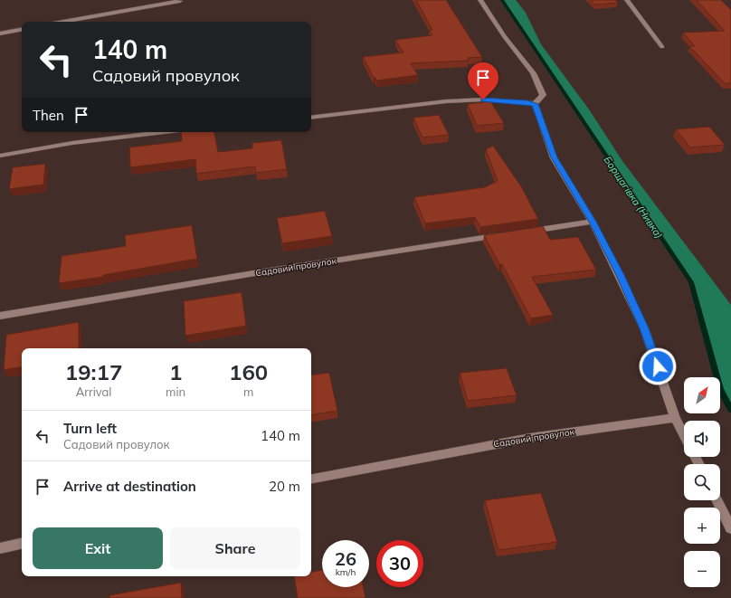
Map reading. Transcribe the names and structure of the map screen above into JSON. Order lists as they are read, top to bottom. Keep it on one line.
{"streets":{"street":["Садовий провулок"]},"water":["Борщагівка (Нивка)"],"north":"top right","page":{"turn":["140 m","Садовий провулок"],"then":"Then","eta":["19:17","Arrival","1","min","160","m"],"map_buttons":["+","−"],"list":[{"name":"Turn left","note":"Садовий провулок","value":"140 m"},{"name":"Arrive at destination","value":"20 m"}],"buttons":["Exit","Share"],"speed":"26 km/h","limit":"30"}}
